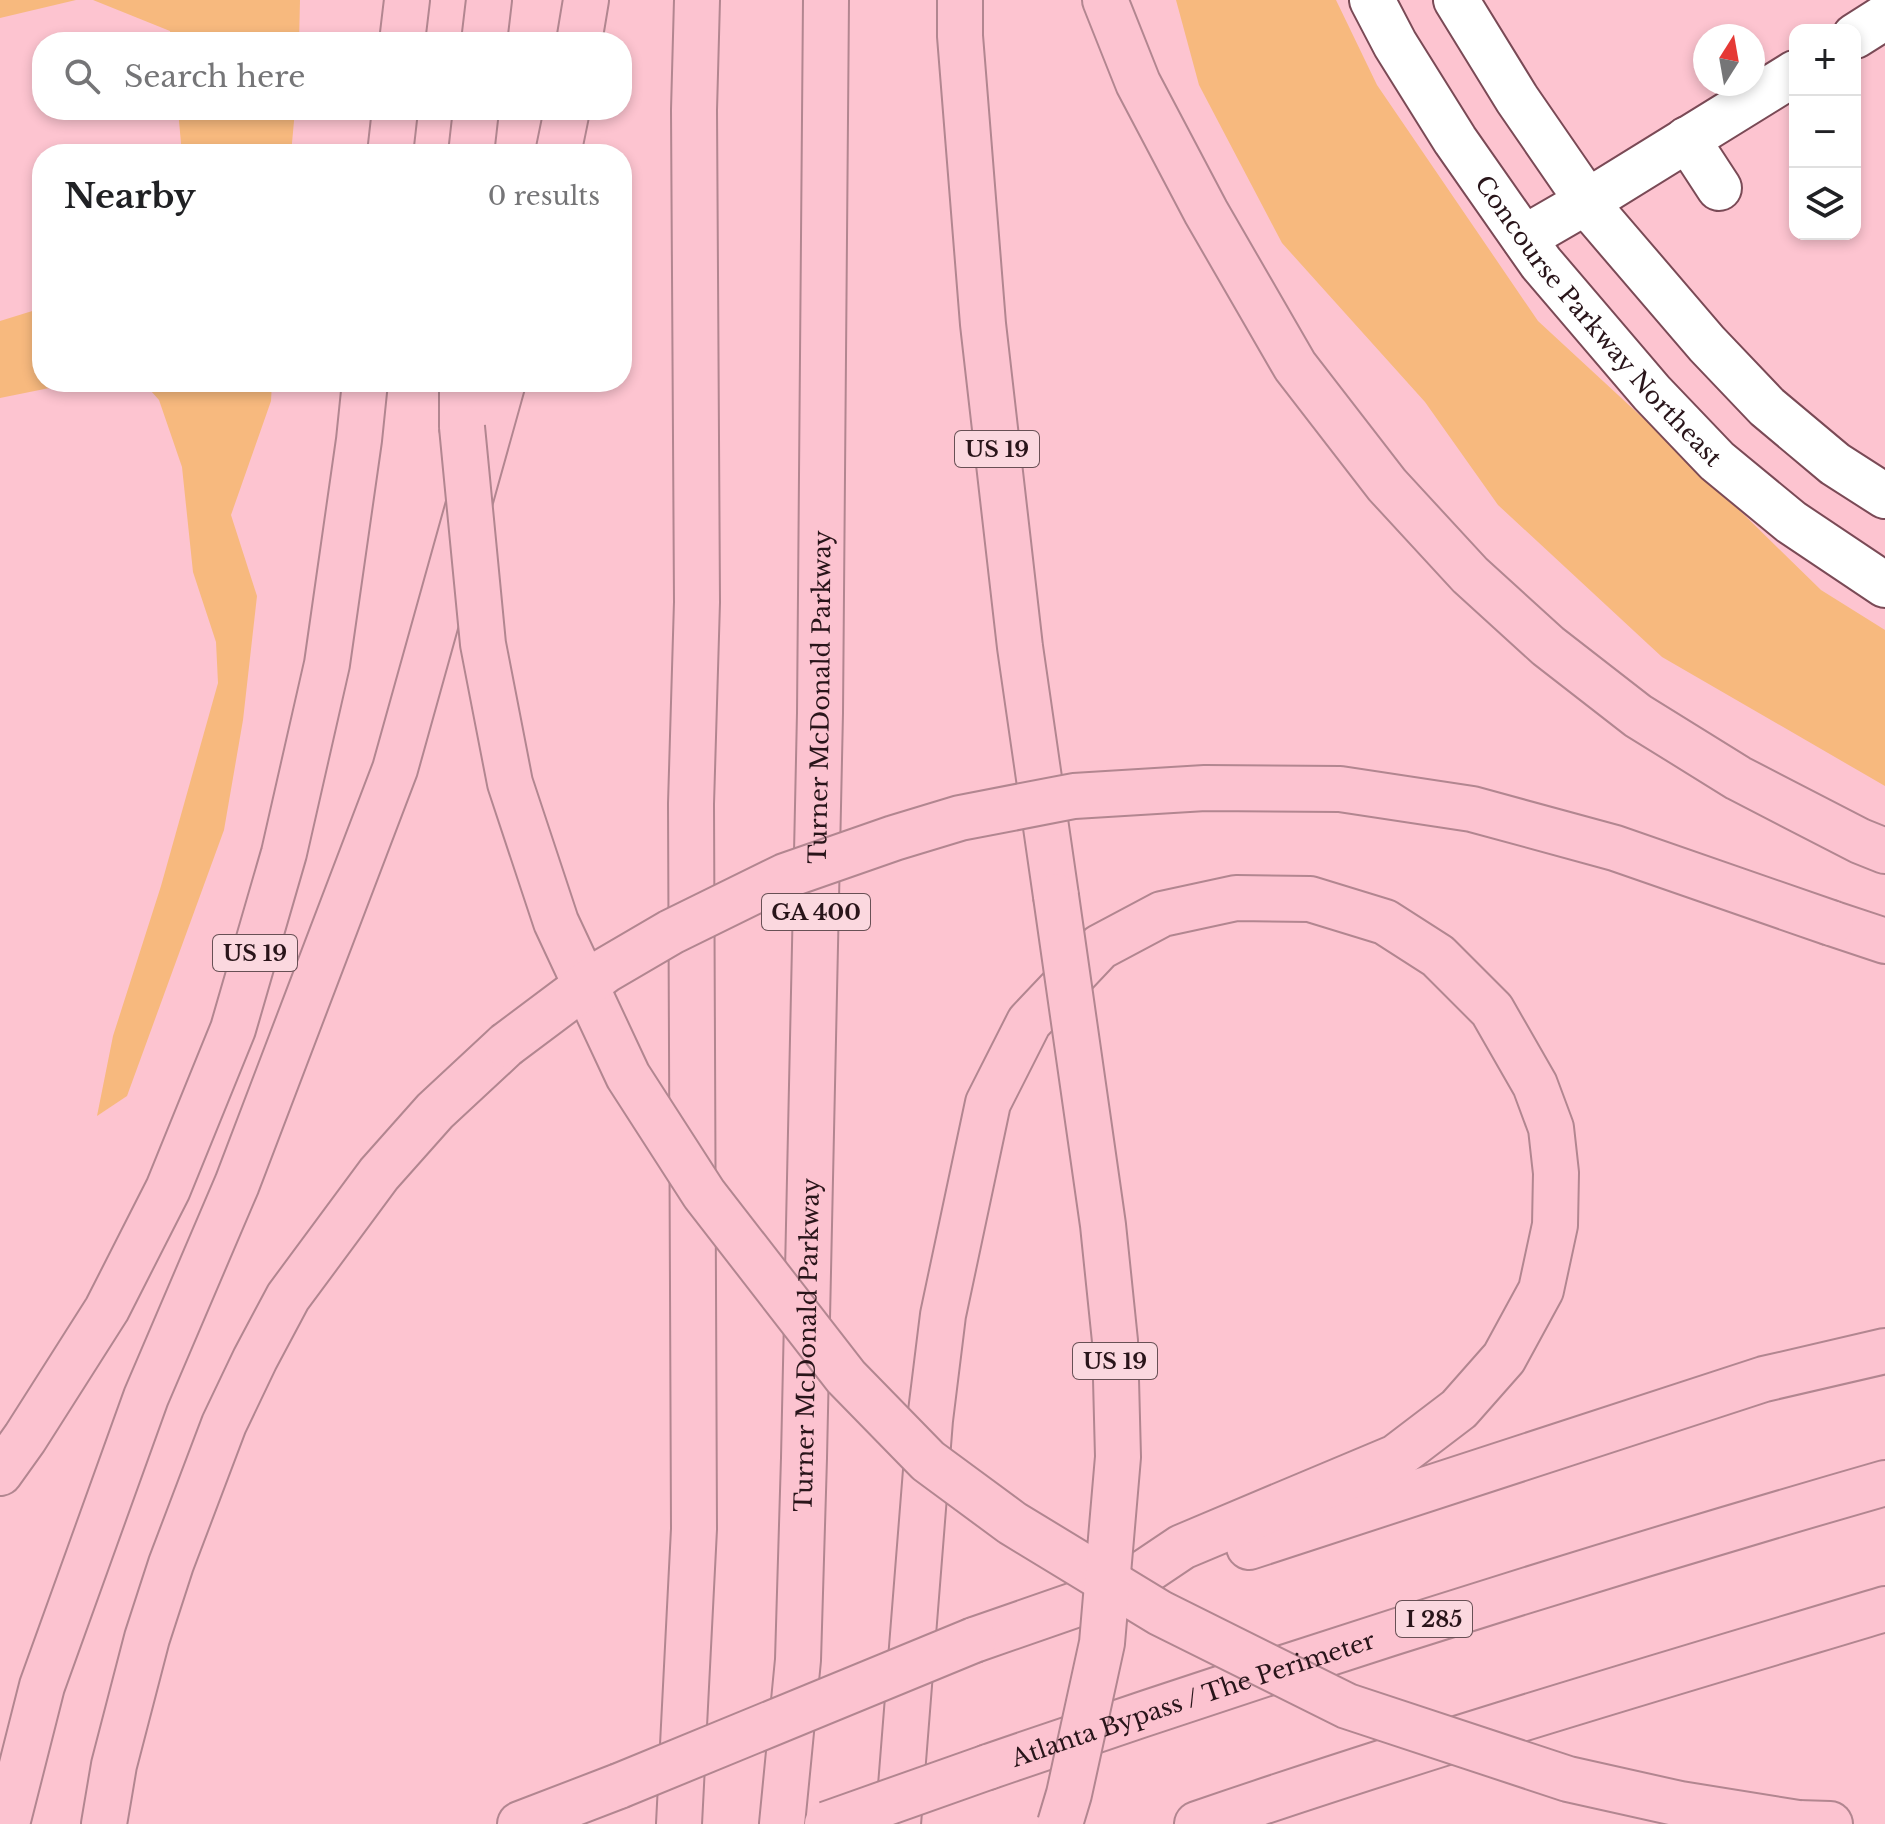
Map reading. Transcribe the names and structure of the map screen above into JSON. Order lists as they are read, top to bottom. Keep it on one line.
{"streets":{"highway":["US 19","Turner McDonald Parkway","GA 400","I 285","Atlanta Bypass / The Perimeter"],"street":["Concourse Parkway Northeast"]},"north":"top","page":{"map_buttons":["+","−"],"search":"Search here","heading":["Nearby","0 results"]}}
